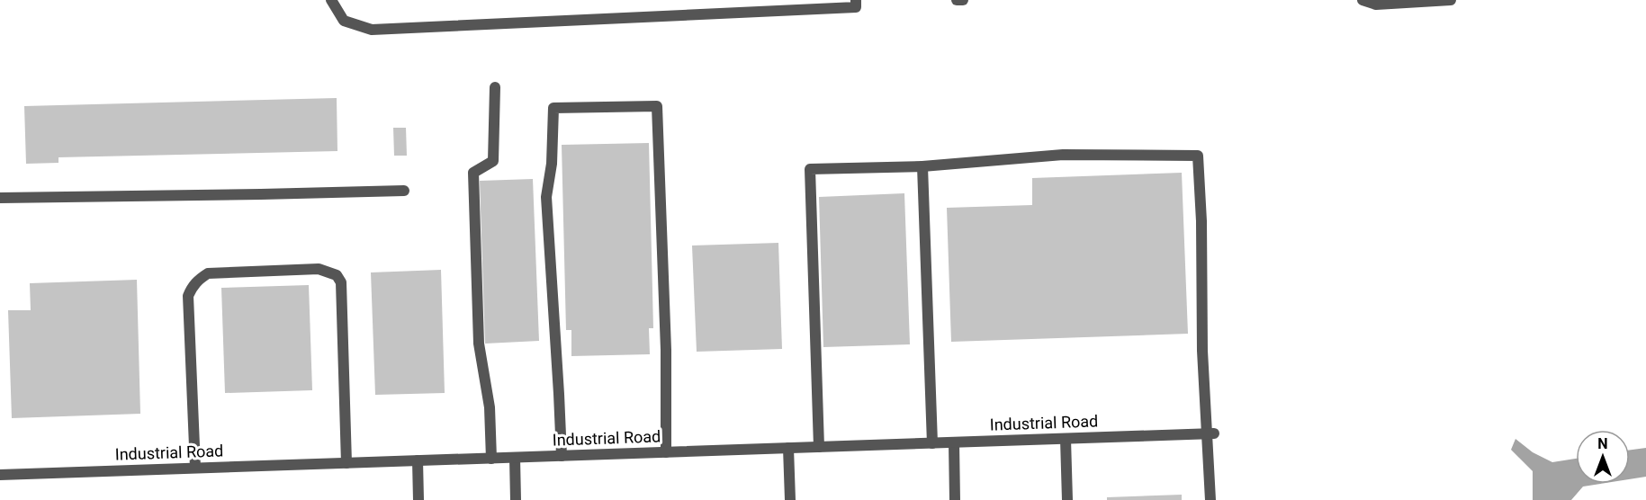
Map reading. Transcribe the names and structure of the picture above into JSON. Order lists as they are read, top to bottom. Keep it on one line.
{"streets":{"street":["Industrial Road"]},"north":"top"}
